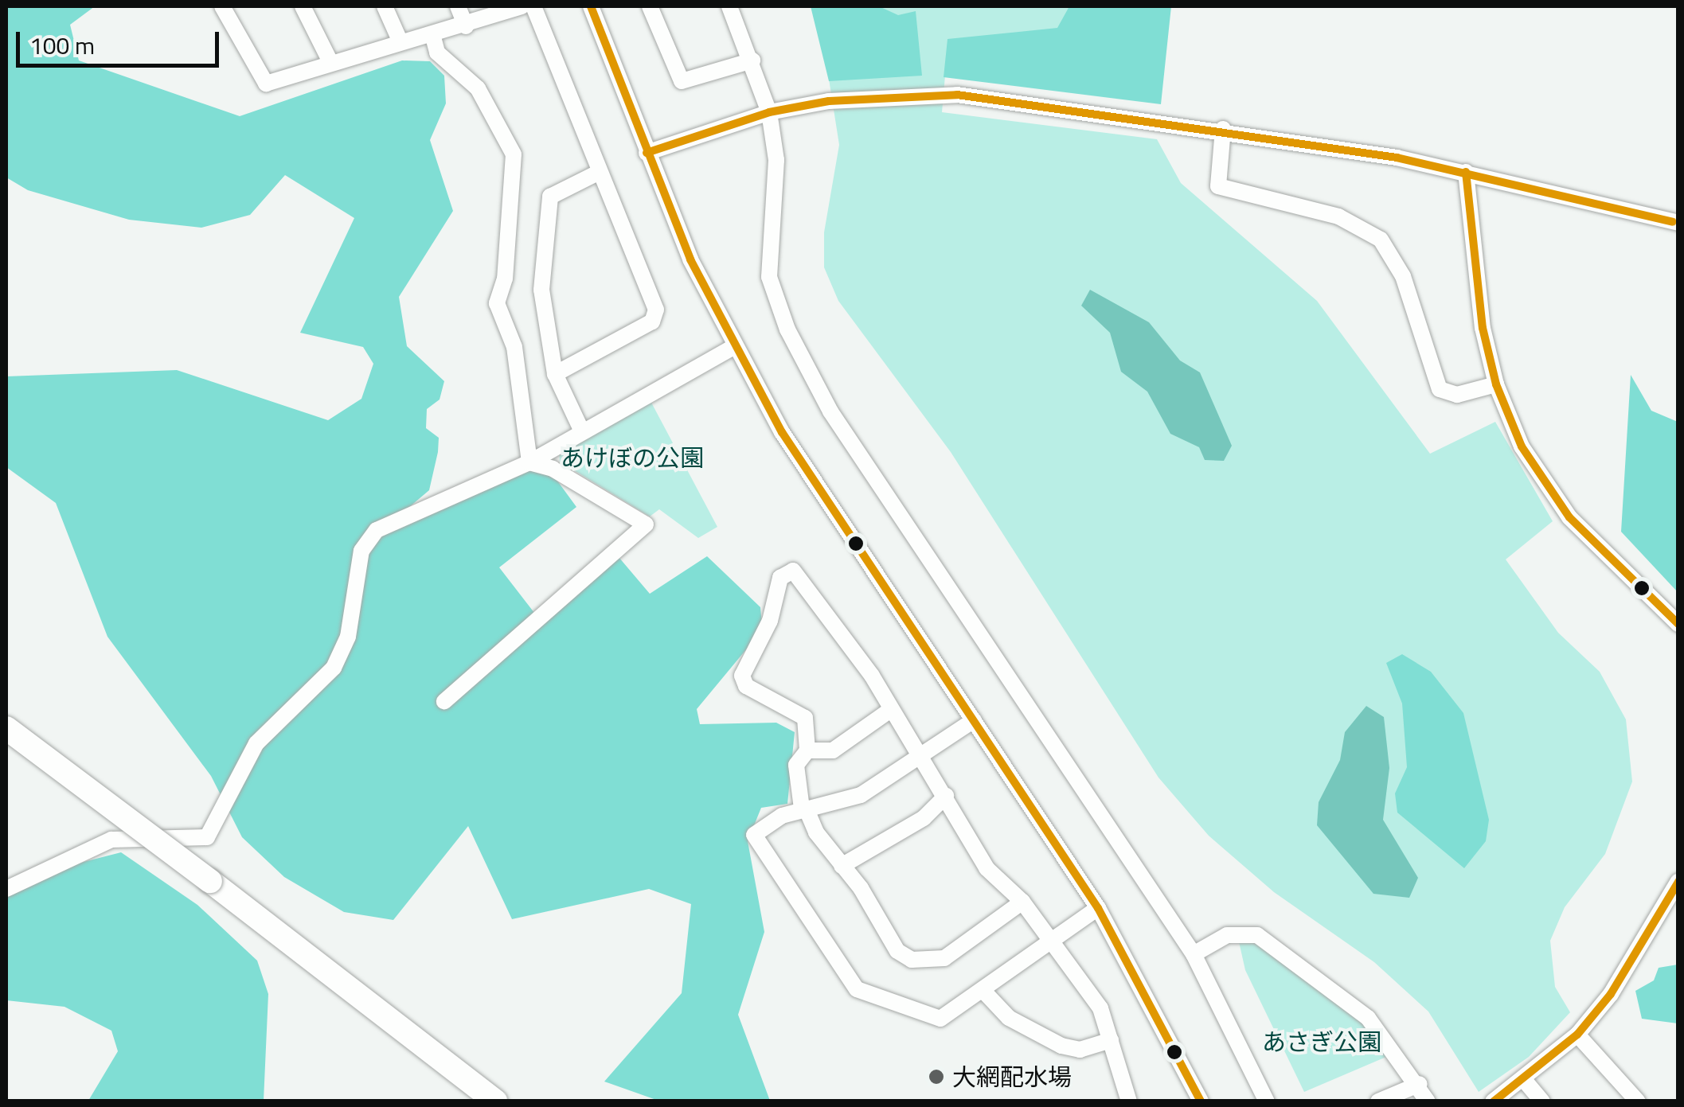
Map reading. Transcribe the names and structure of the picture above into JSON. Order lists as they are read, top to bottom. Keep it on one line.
{"parks":["あけぼの公園","あさぎ公園"],"places":["大網配水場"],"scale_bar":"100 m"}
